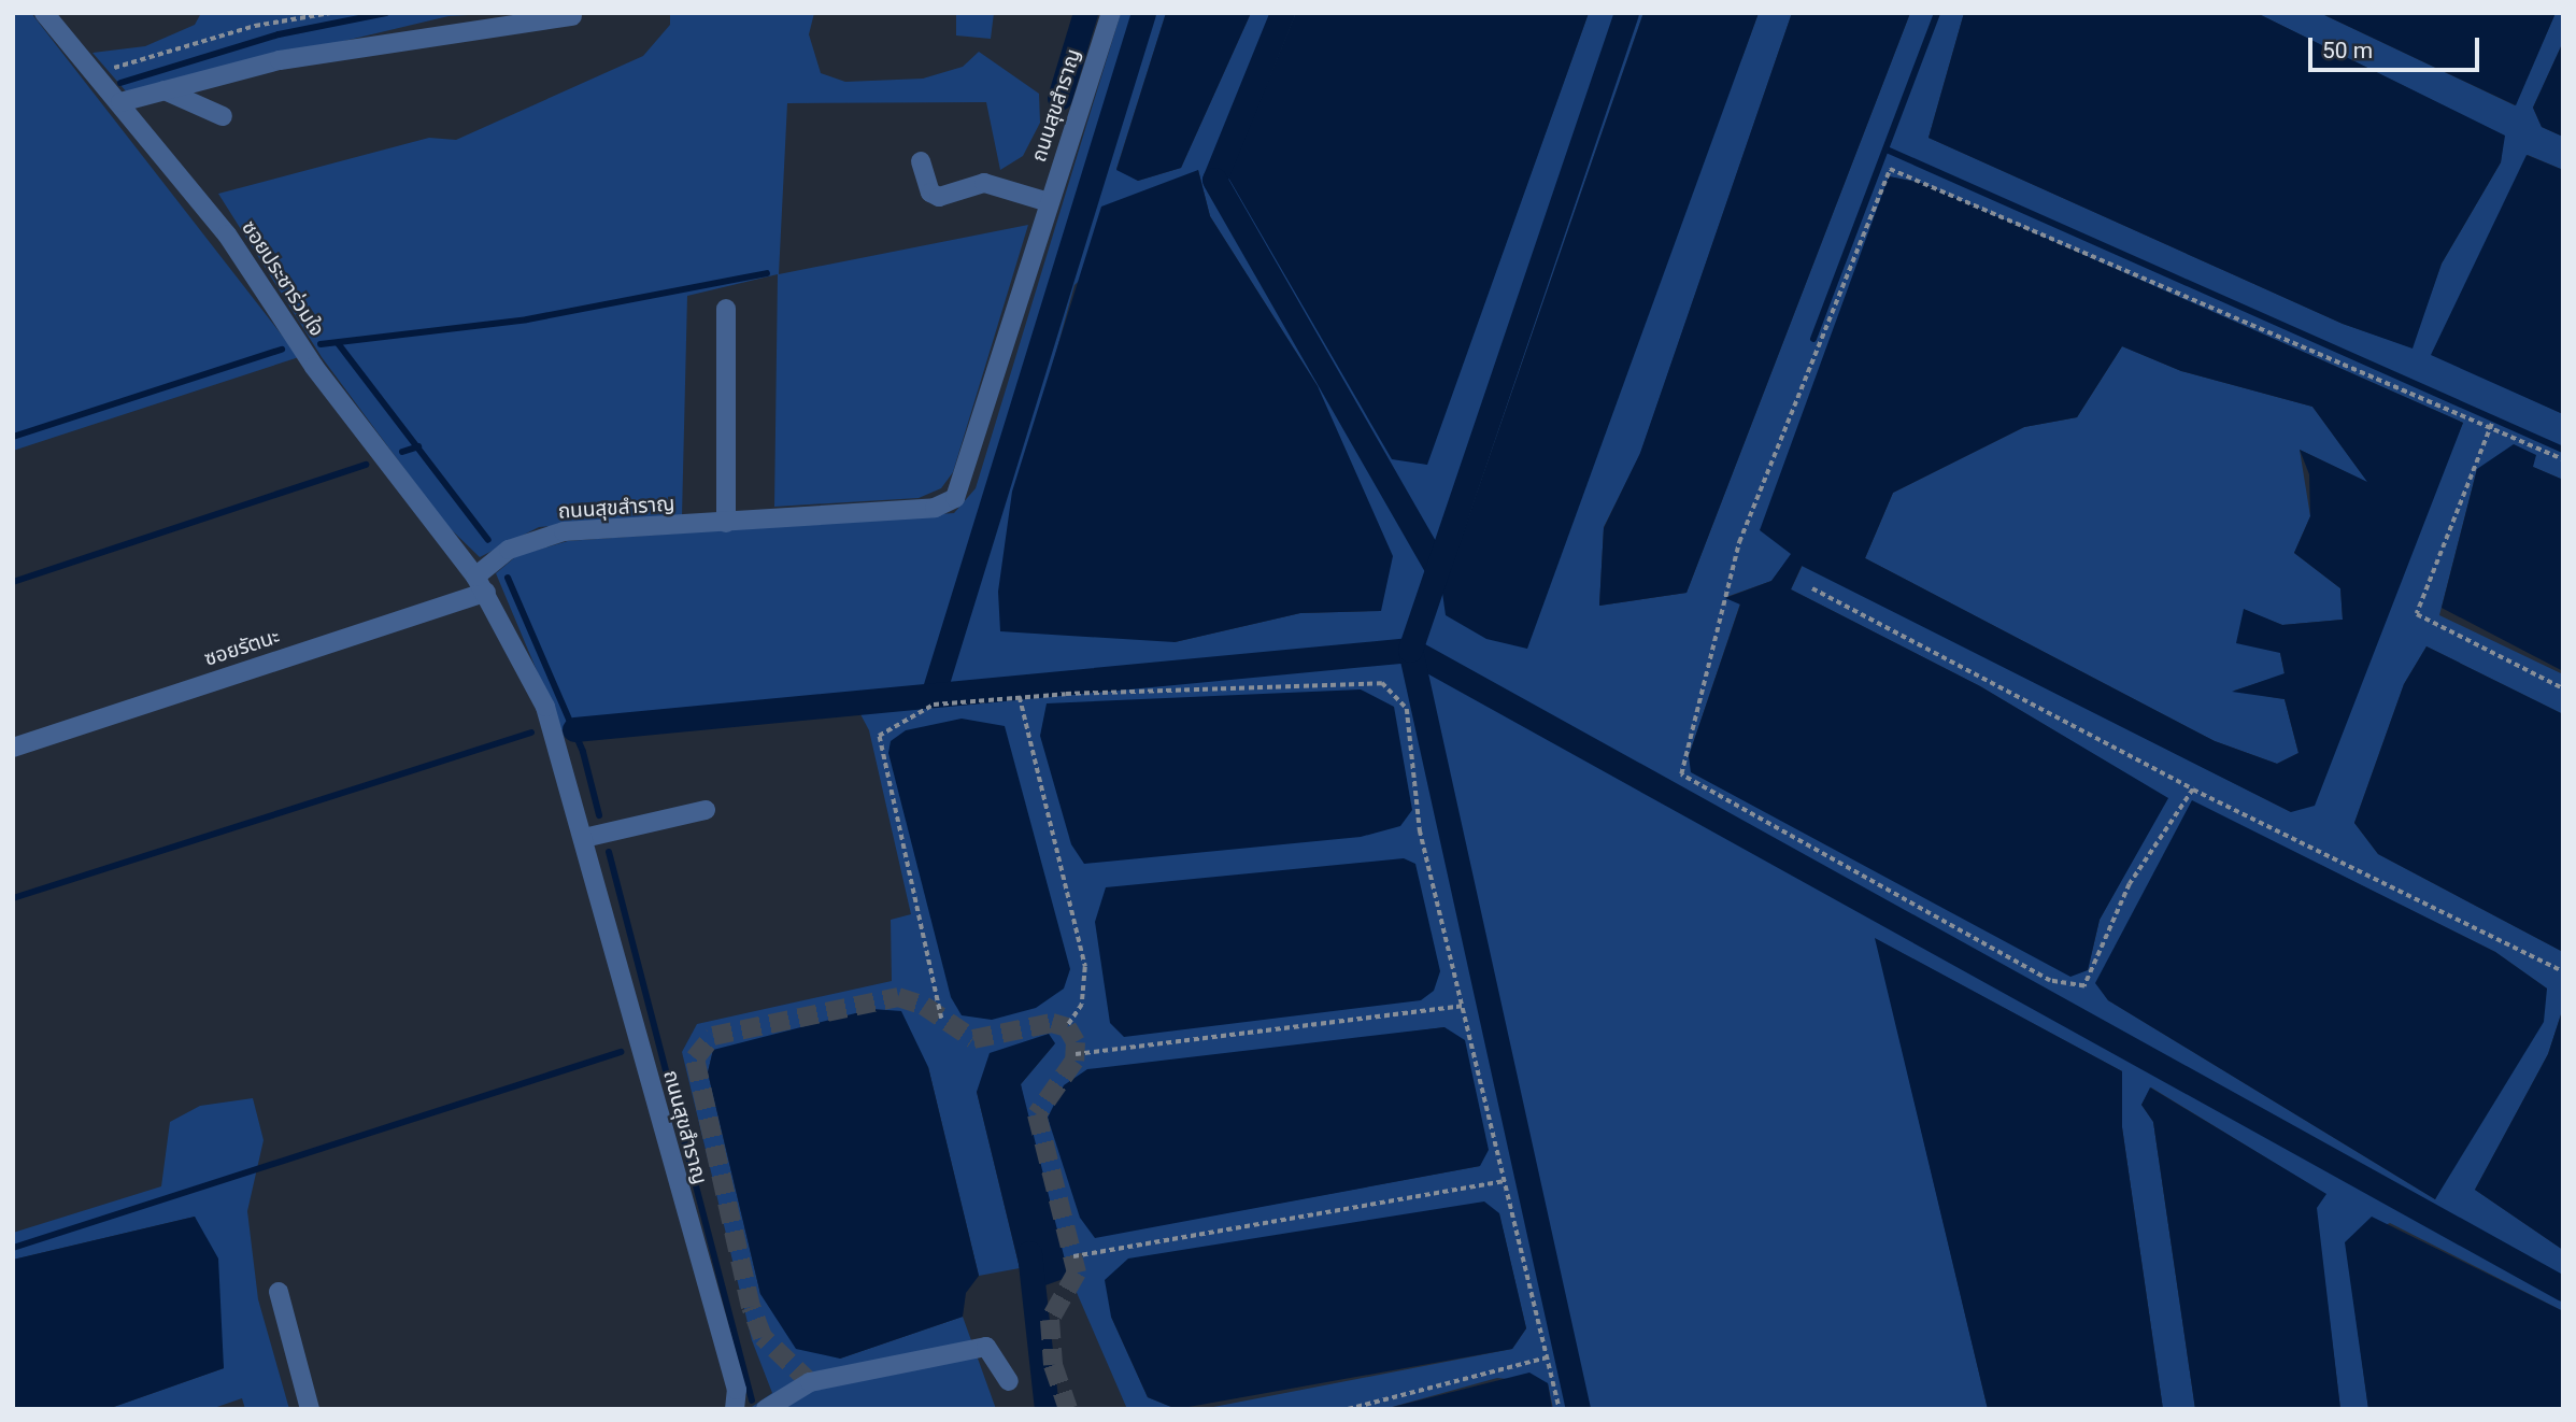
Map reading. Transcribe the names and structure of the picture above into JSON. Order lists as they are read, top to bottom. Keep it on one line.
{"streets":{"street":["ถนนสุขสำราญ","ซอยประชาร่วมใจ","ซอยรัตนะ"]},"crossings":[["ถนนสุขสำราญ","ซอยประชาร่วมใจ"],["ถนนสุขสำราญ","ซอยรัตนะ"],["ซอยประชาร่วมใจ","ซอยรัตนะ"]],"scale_bar":"50 m"}
